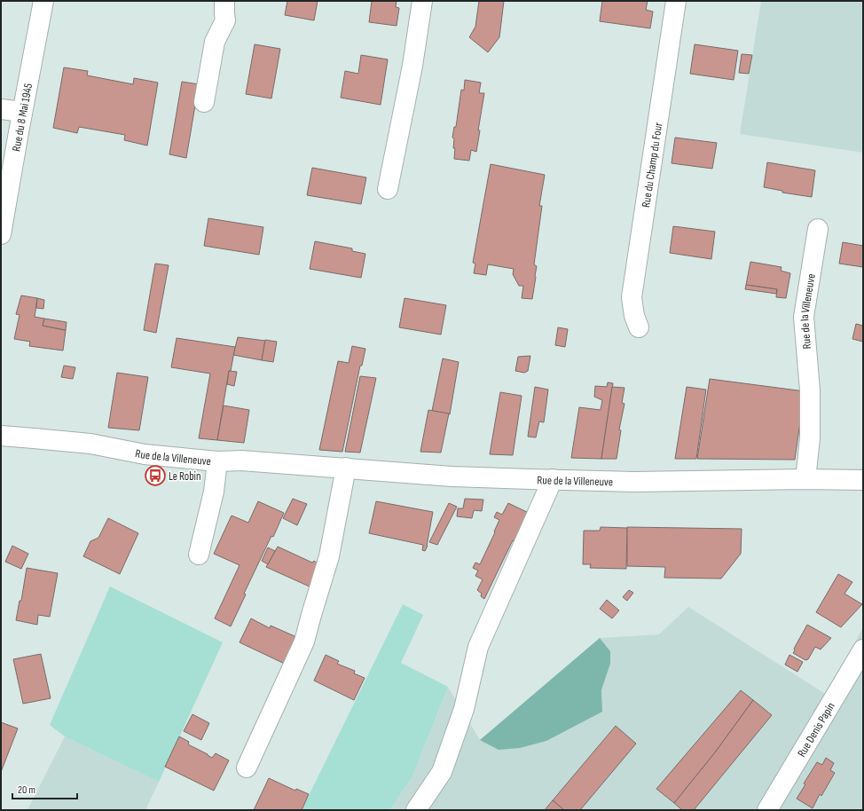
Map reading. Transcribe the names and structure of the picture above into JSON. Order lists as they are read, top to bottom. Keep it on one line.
{"streets":{"street":["Rue du 8 Mai 1945","Rue du Champ du Four","Rue de la Villeneuve","Rue Denis Papin"]},"places":{"bus stop":["Le Robin"]},"scale_bar":"20 m"}
